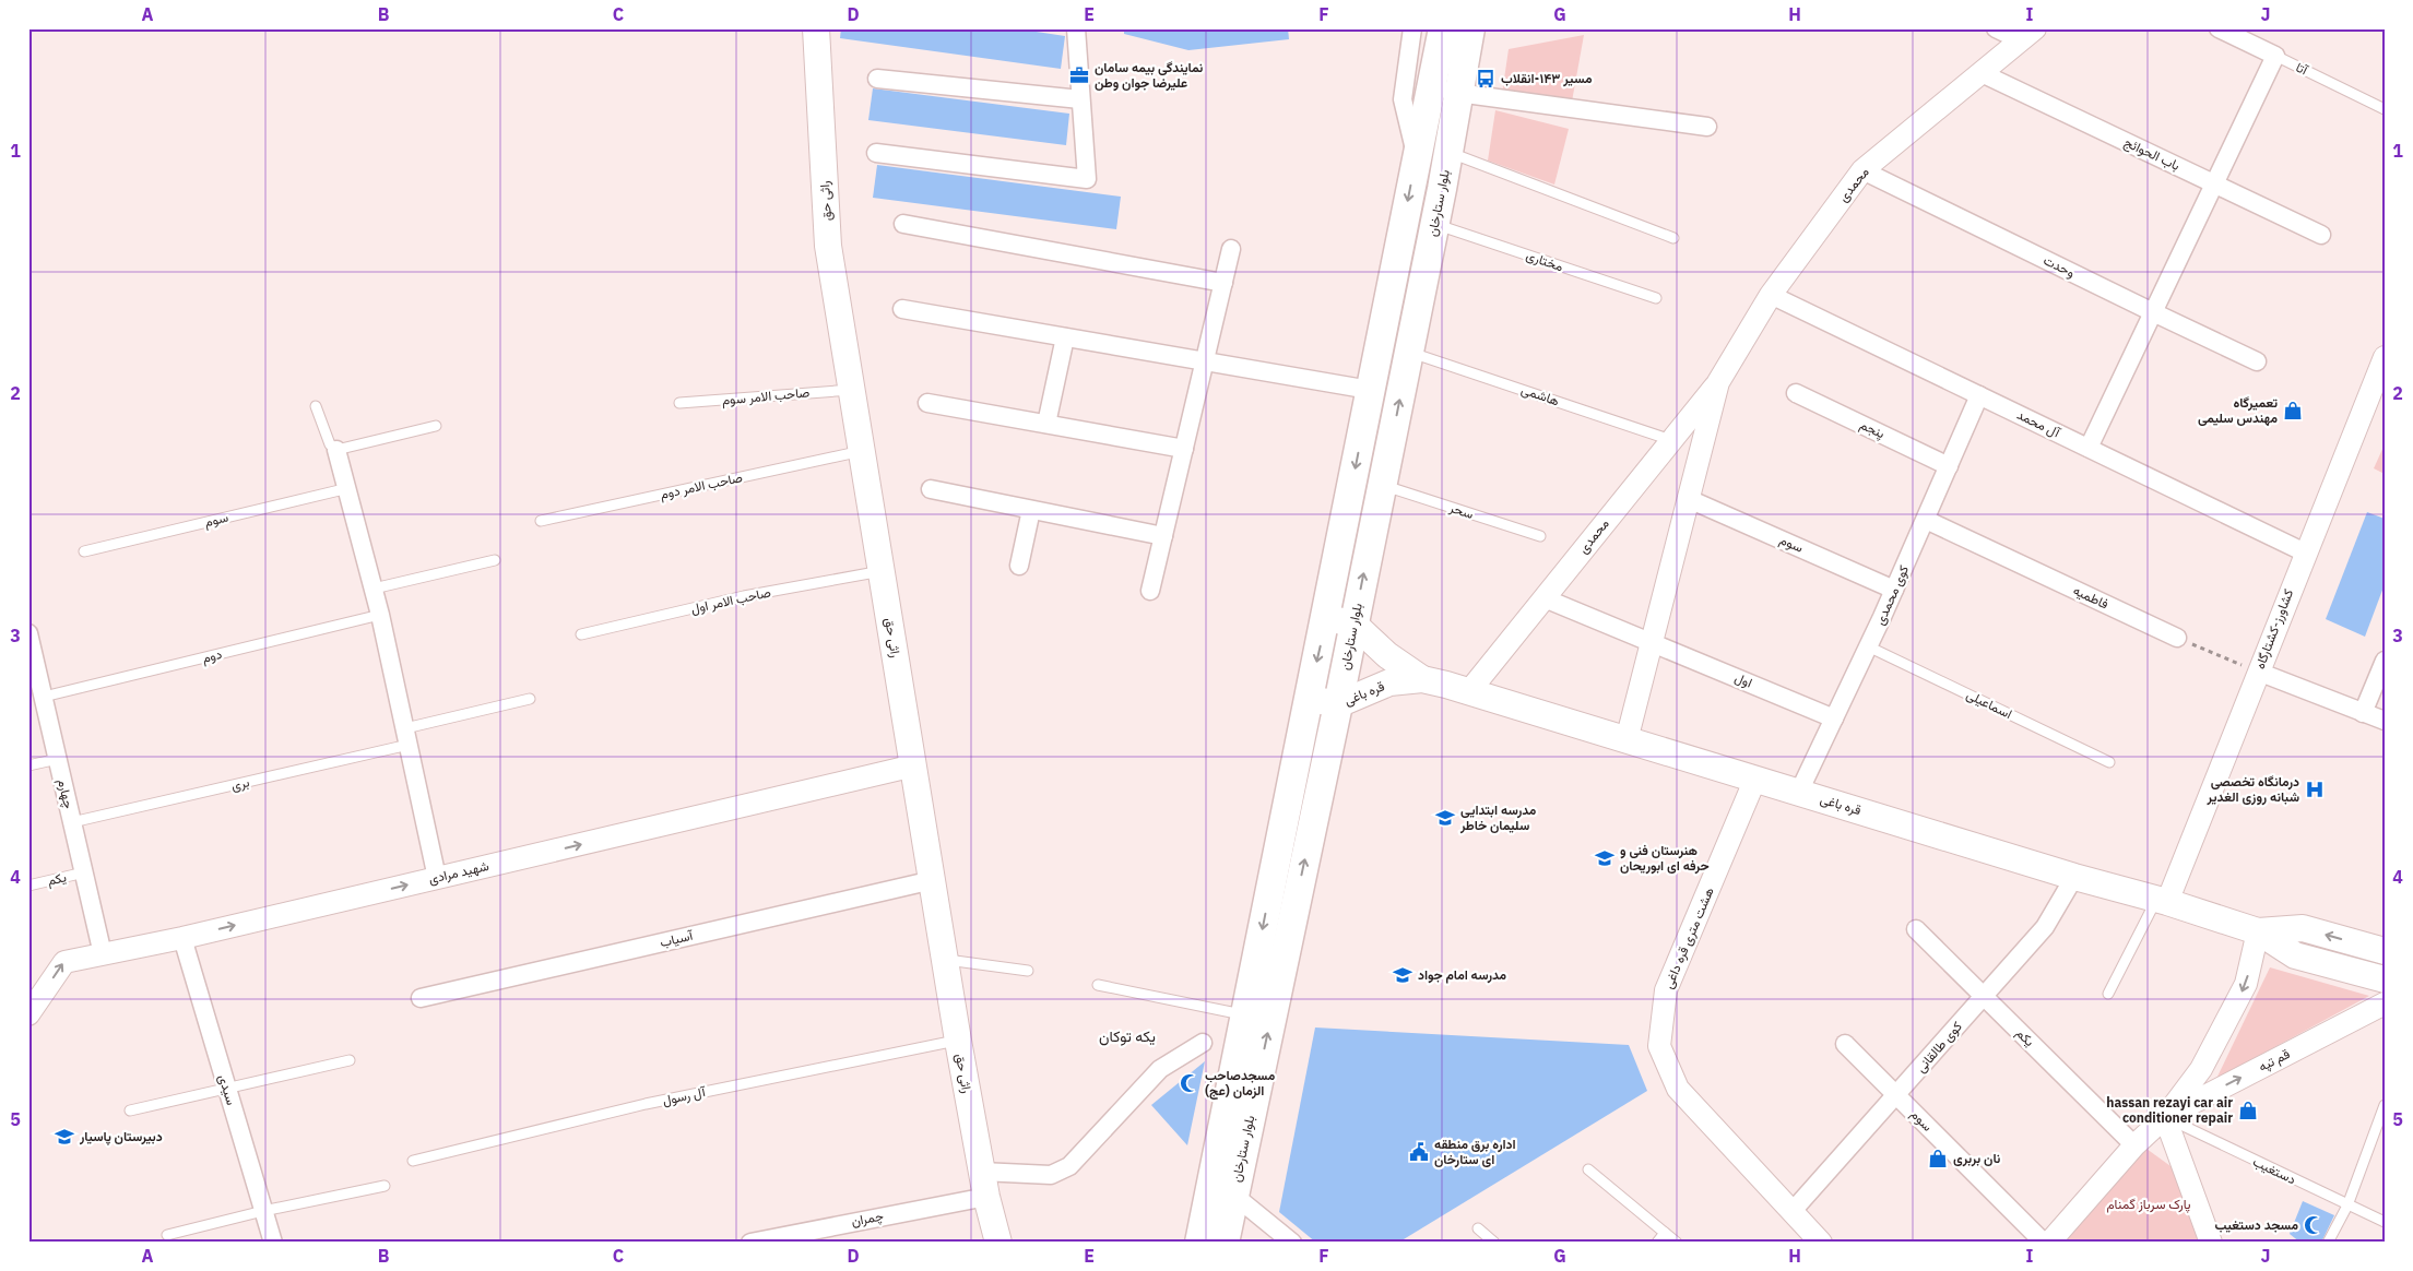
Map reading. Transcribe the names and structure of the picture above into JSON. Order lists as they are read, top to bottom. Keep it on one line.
{"streets":{"main road":["راثی حق","بلوار ستارخان","قره باغی"],"street":["آتا","باب الحوائج","محمدی","وحدت","آل محمد","پنجم","سوم","کوی محمدی","فاطمیه","کشاورز-کشتارگاه","اول","چهارم","شهید مرادی","یکم","هشت متری قره داغی","آسیاب","کوی طالقانی","قم تپه","سیدی","چمران"],"lane":["مختاری","هاشمی","صاحب الامر سوم","صاحب الامر دوم","سحر","صاحب الامر اول","دوم","اسماعیلی","بری","آل رسول","دستغیب"]},"crossings":[["باب الحوائج","محمدی"],["محمدی","وحدت"],["محمدی","هاشمی"],["محمدی","آل محمد"],["محمدی","سوم"],["محمدی","اول"],["محمدی","قره باغی"],["راثی حق","صاحب الامر سوم"],["راثی حق","صاحب الامر دوم"],["راثی حق","صاحب الامر اول"],["راثی حق","شهید مرادی"],["راثی حق","آسیاب"],["راثی حق","آل رسول"],["راثی حق","چمران"],["بلوار ستارخان","مختاری"],["بلوار ستارخان","هاشمی"],["بلوار ستارخان","سحر"],["بلوار ستارخان","قره باغی"],["آل محمد","کوی محمدی"],["آل محمد","کشاورز-کشتارگاه"],["پنجم","کوی محمدی"],["سوم","کوی محمدی"],["سوم","کوی طالقانی"],["کوی محمدی","فاطمیه"],["کوی محمدی","اول"],["کوی محمدی","قره باغی"],["کوی محمدی","اسماعیلی"],["کشاورز-کشتارگاه","قره باغی"],["دوم","چهارم"],["قره باغی","هشت متری قره داغی"],["قره باغی","کوی طالقانی"],["قره باغی","قم تپه"],["بری","چهارم"],["چهارم","شهید مرادی"],["چهارم","یکم"],["شهید مرادی","سیدی"],["یکم","کوی طالقانی"],["یکم","قم تپه"],["هشت متری قره داغی","کوی طالقانی"],["قم تپه","دستغیب"]],"one_way":["شهید مرادی"],"districts":["یکه توکان"],"parks":["پارک سرباز گمنام"],"places":{"office":["نمایندگی بیمه سامان علیرضا جوان وطن"],"bus stop":["مسیر ۱۴۳-انقلاب"],"shop":["تعمیرگاه مهندس سلیمی","hassan rezayi car air conditioner repair","نان بربری"],"hospital":["درمانگاه تخصصی شبانه روزی الغدیر"],"school or university":["مدرسه ابتدایی سلیمان خاطر","هنرستان فنی و حرفه ای ابوریحان","مدرسه امام جواد","دبیرستان پاسیار"],"mosque":["مسجدصاحب الزمان (عج)","مسجد دستغیب"],"public building":["اداره برق منطقه ای ستارخان"]},"grid":{"columns":["A","B","C","D","E","F","G","H","I","J"],"rows":["1","2","3","4","5"]}}
